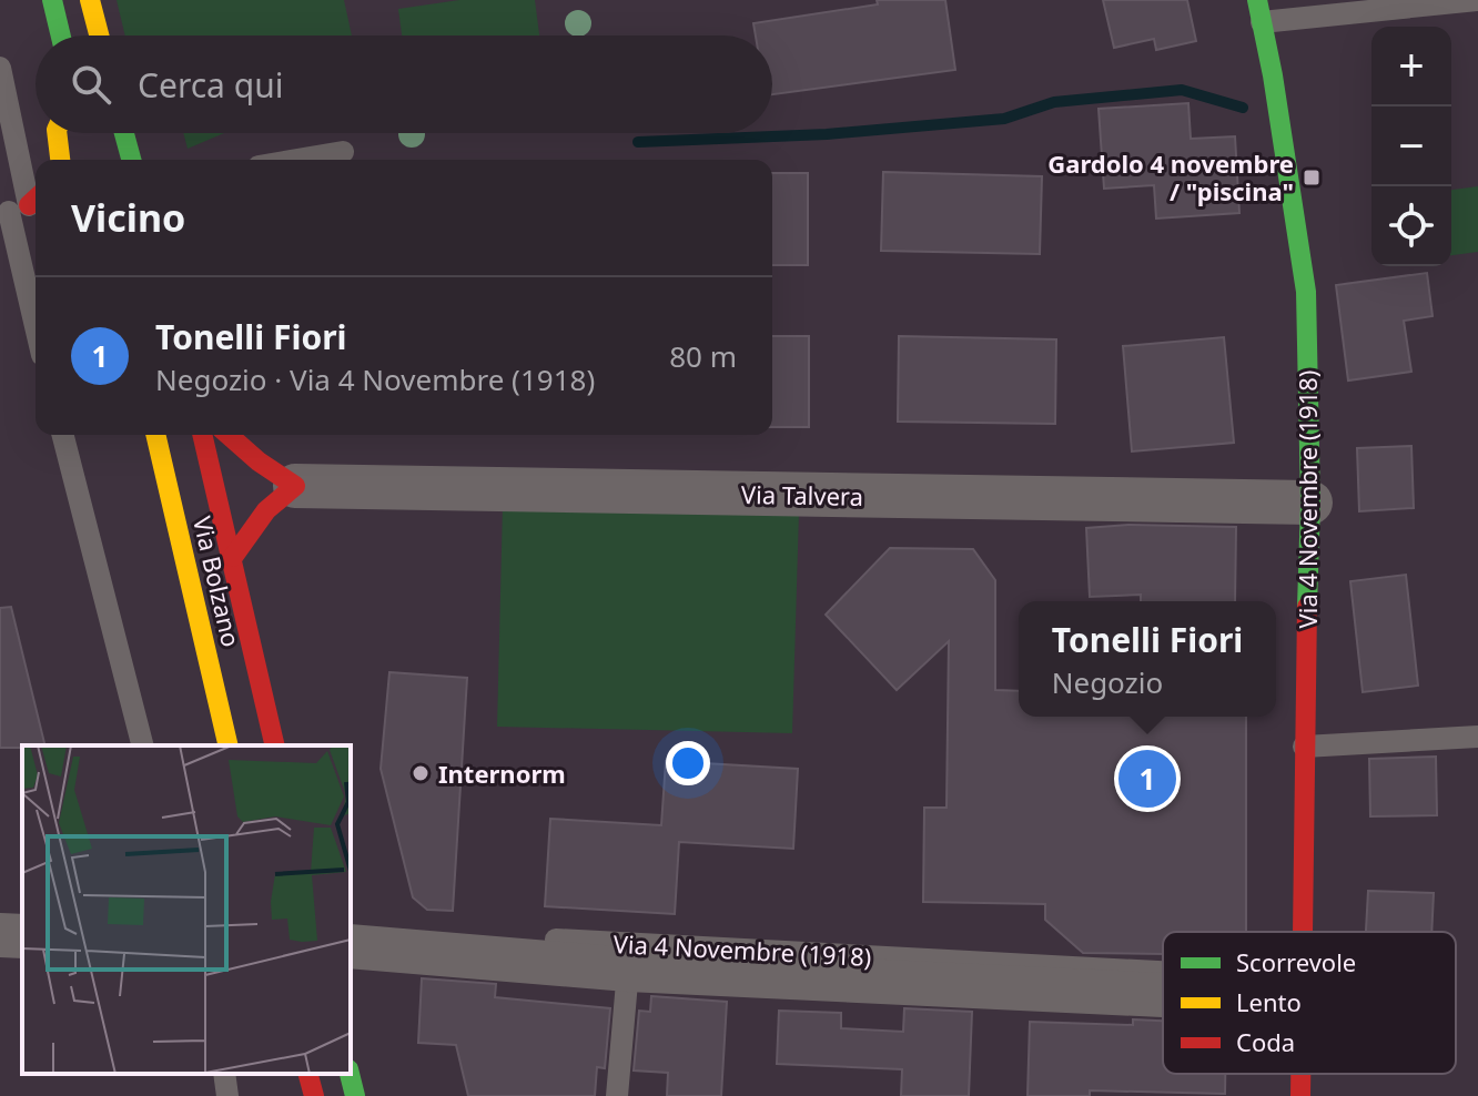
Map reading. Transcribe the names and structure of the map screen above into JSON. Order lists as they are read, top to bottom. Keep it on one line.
{"streets":{"main road":["Via 4 Novembre (1918)","Via Bolzano"],"street":["Via Talvera"]},"crossings":[["Via Talvera","Via 4 Novembre (1918)"]],"places":{"transit":["Gardolo 4 novembre / \"piscina\""],"other":["Internorm"]},"legend":["Scorrevole","Lento","Coda"],"page":{"map_buttons":["+","−"],"search":"Cerca qui","heading":"Vicino","list":[{"mark":"1","name":"Tonelli Fiori","note":"Negozio · Via 4 Novembre (1918)","value":"80 m"}],"popup":["Tonelli Fiori","Negozio"],"pins":"1"}}
